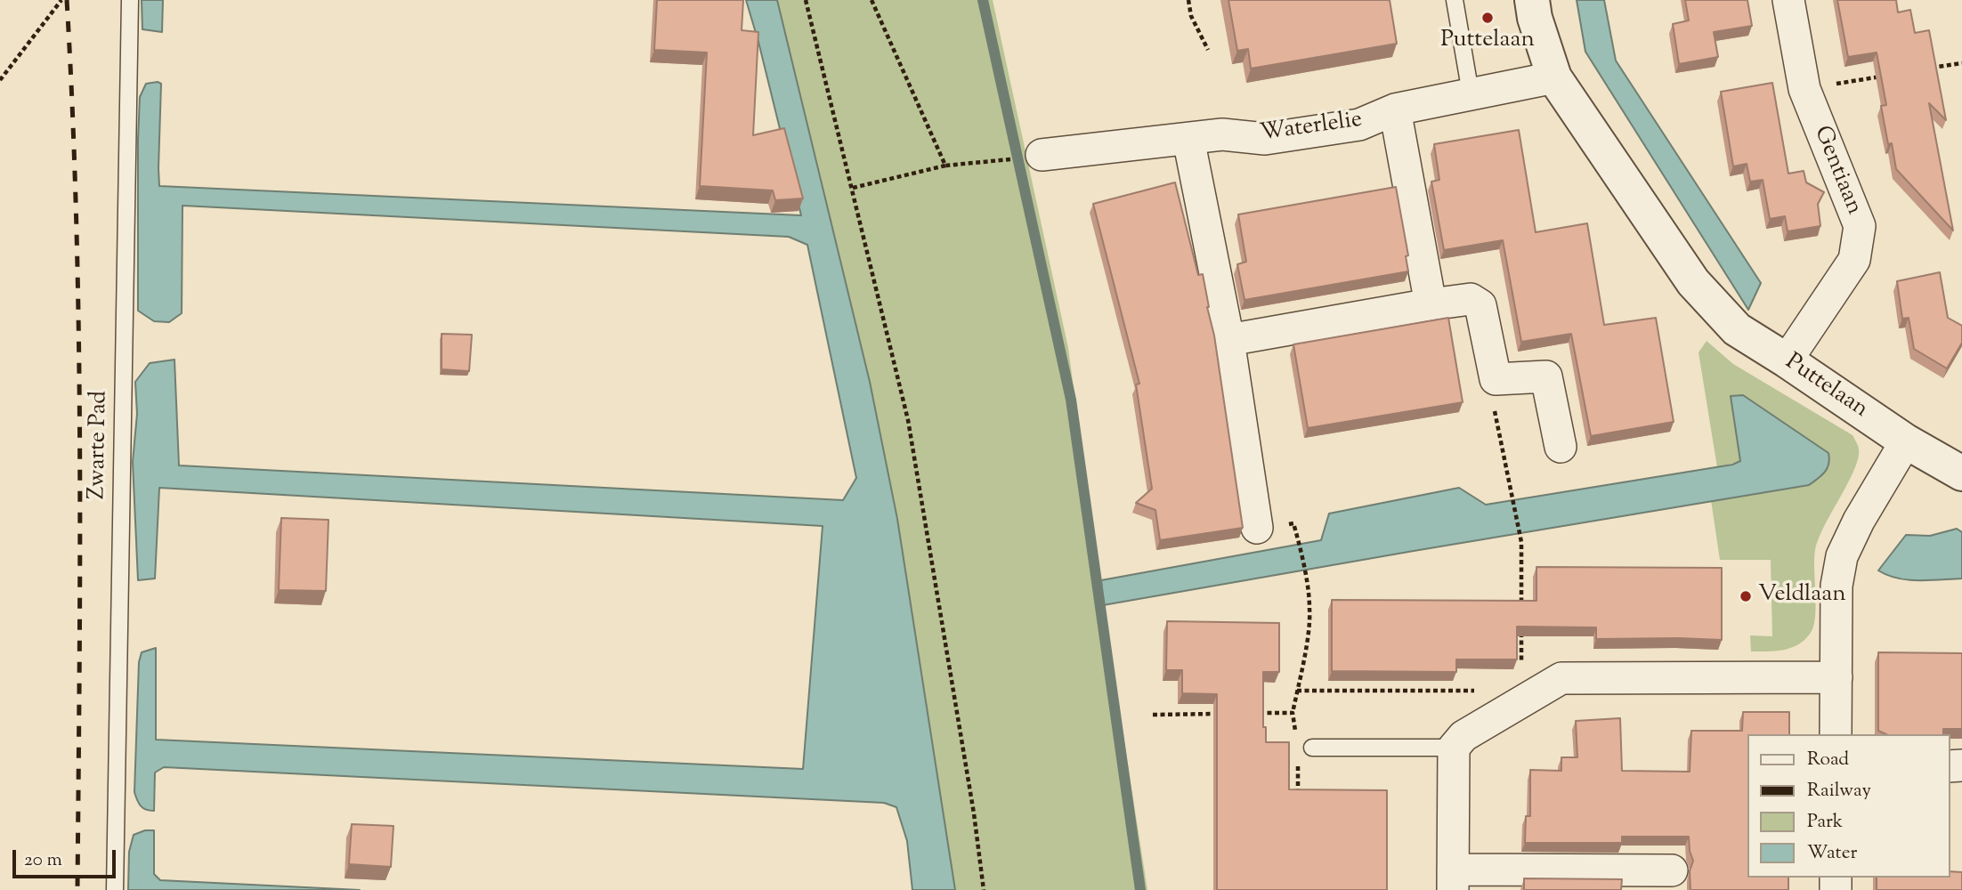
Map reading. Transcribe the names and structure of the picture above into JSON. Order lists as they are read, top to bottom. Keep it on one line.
{"streets":{"street":["Waterlelie","Gentiaan","Puttelaan"],"lane":["Zwarte Pad"]},"crossings":[["Waterlelie","Puttelaan"],["Gentiaan","Puttelaan"]],"places":["Puttelaan","Veldlaan"],"legend":["Road","Railway","Park","Water"],"scale_bar":"20 m"}
